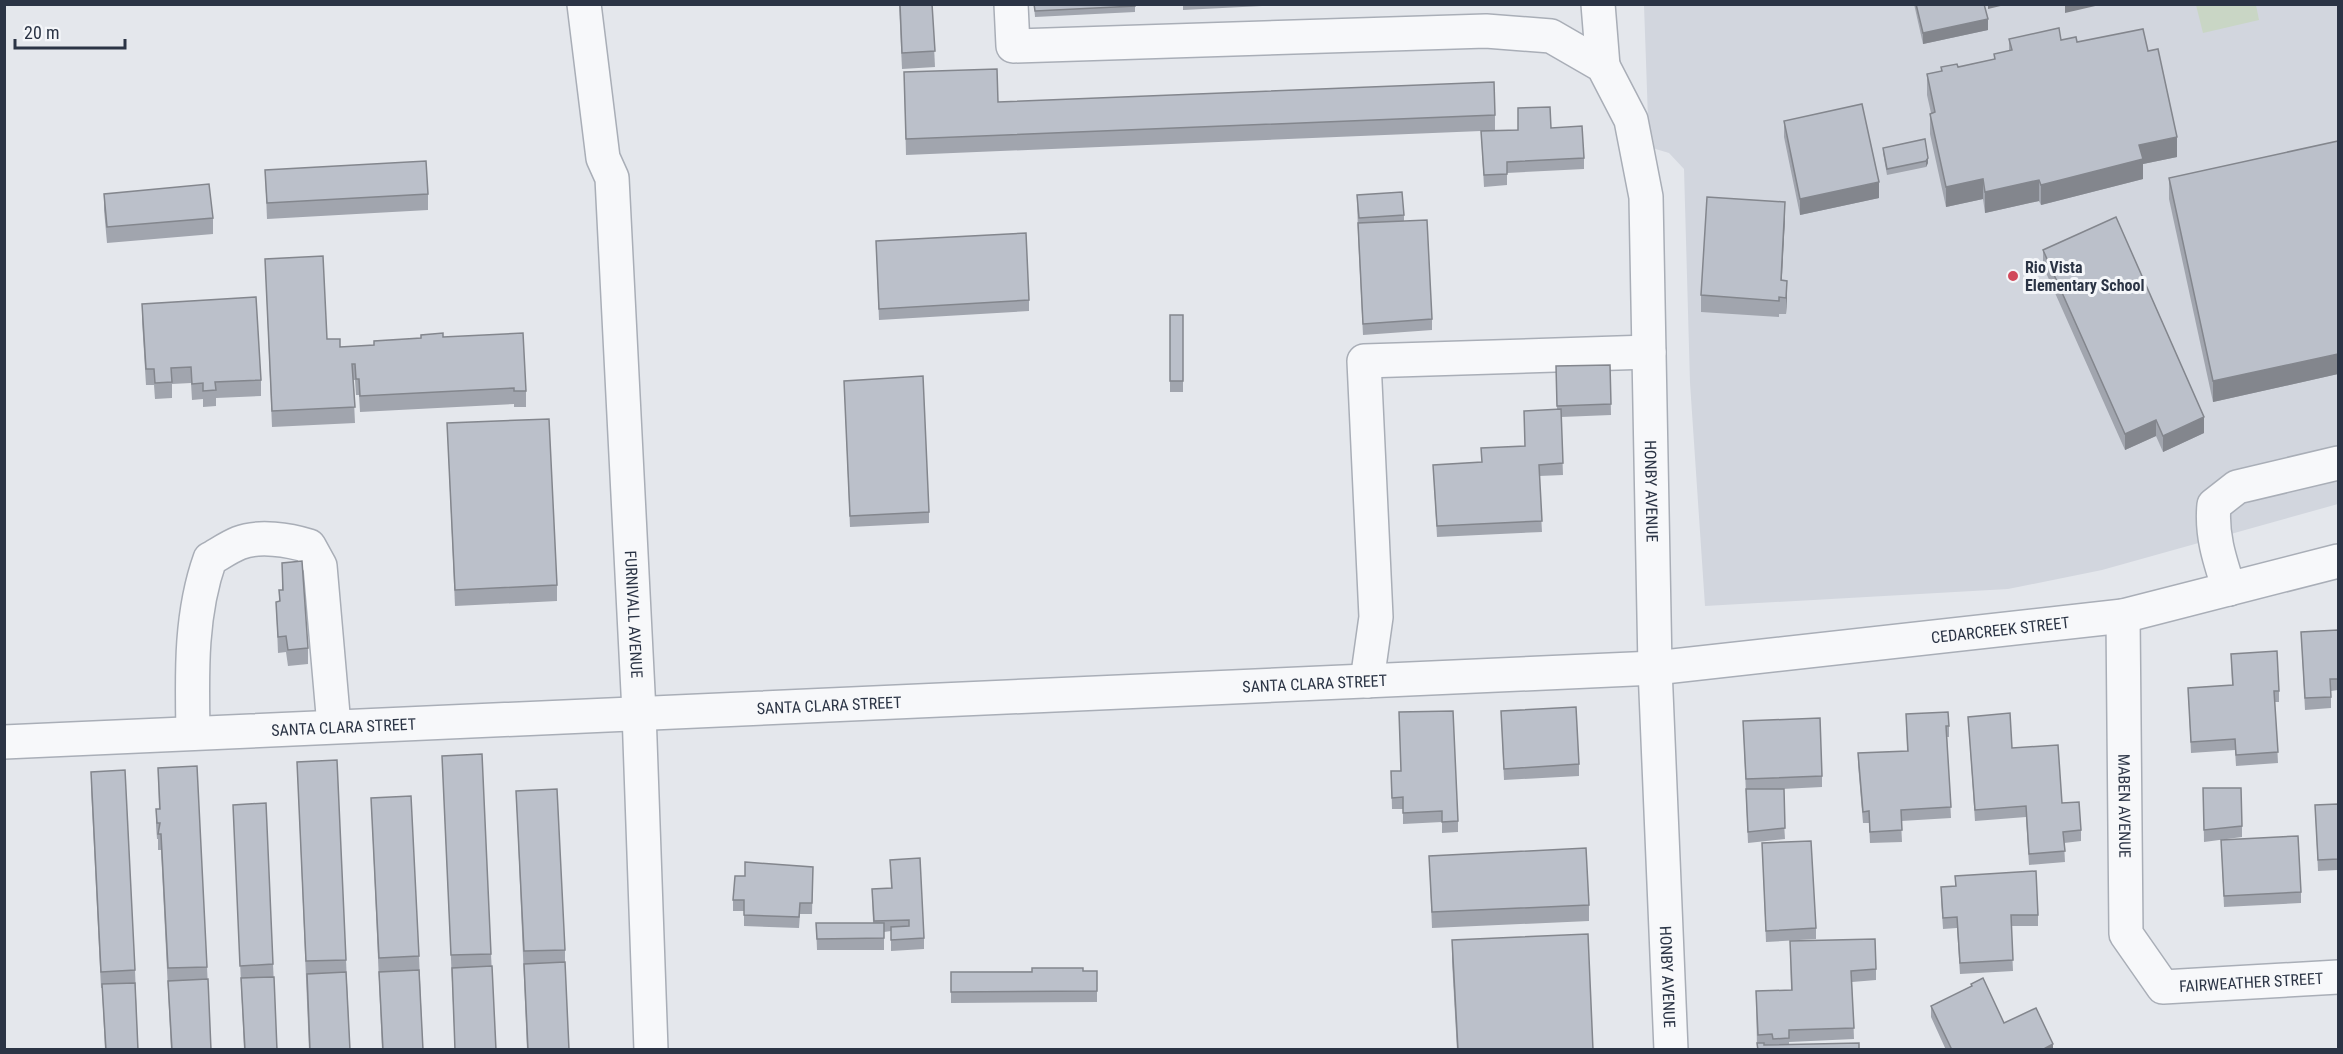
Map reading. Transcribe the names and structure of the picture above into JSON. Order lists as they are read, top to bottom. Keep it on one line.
{"streets":{"street":["HONBY AVENUE","FURNIVALL AVENUE","CEDARCREEK STREET","SANTA CLARA STREET","MABEN AVENUE","FAIRWEATHER STREET"]},"crossings":[["HONBY AVENUE","CEDARCREEK STREET"],["HONBY AVENUE","SANTA CLARA STREET"],["FURNIVALL AVENUE","SANTA CLARA STREET"],["CEDARCREEK STREET","SANTA CLARA STREET"],["CEDARCREEK STREET","MABEN AVENUE"],["MABEN AVENUE","FAIRWEATHER STREET"]],"places":["Rio Vista Elementary School"],"scale_bar":"20 m"}
